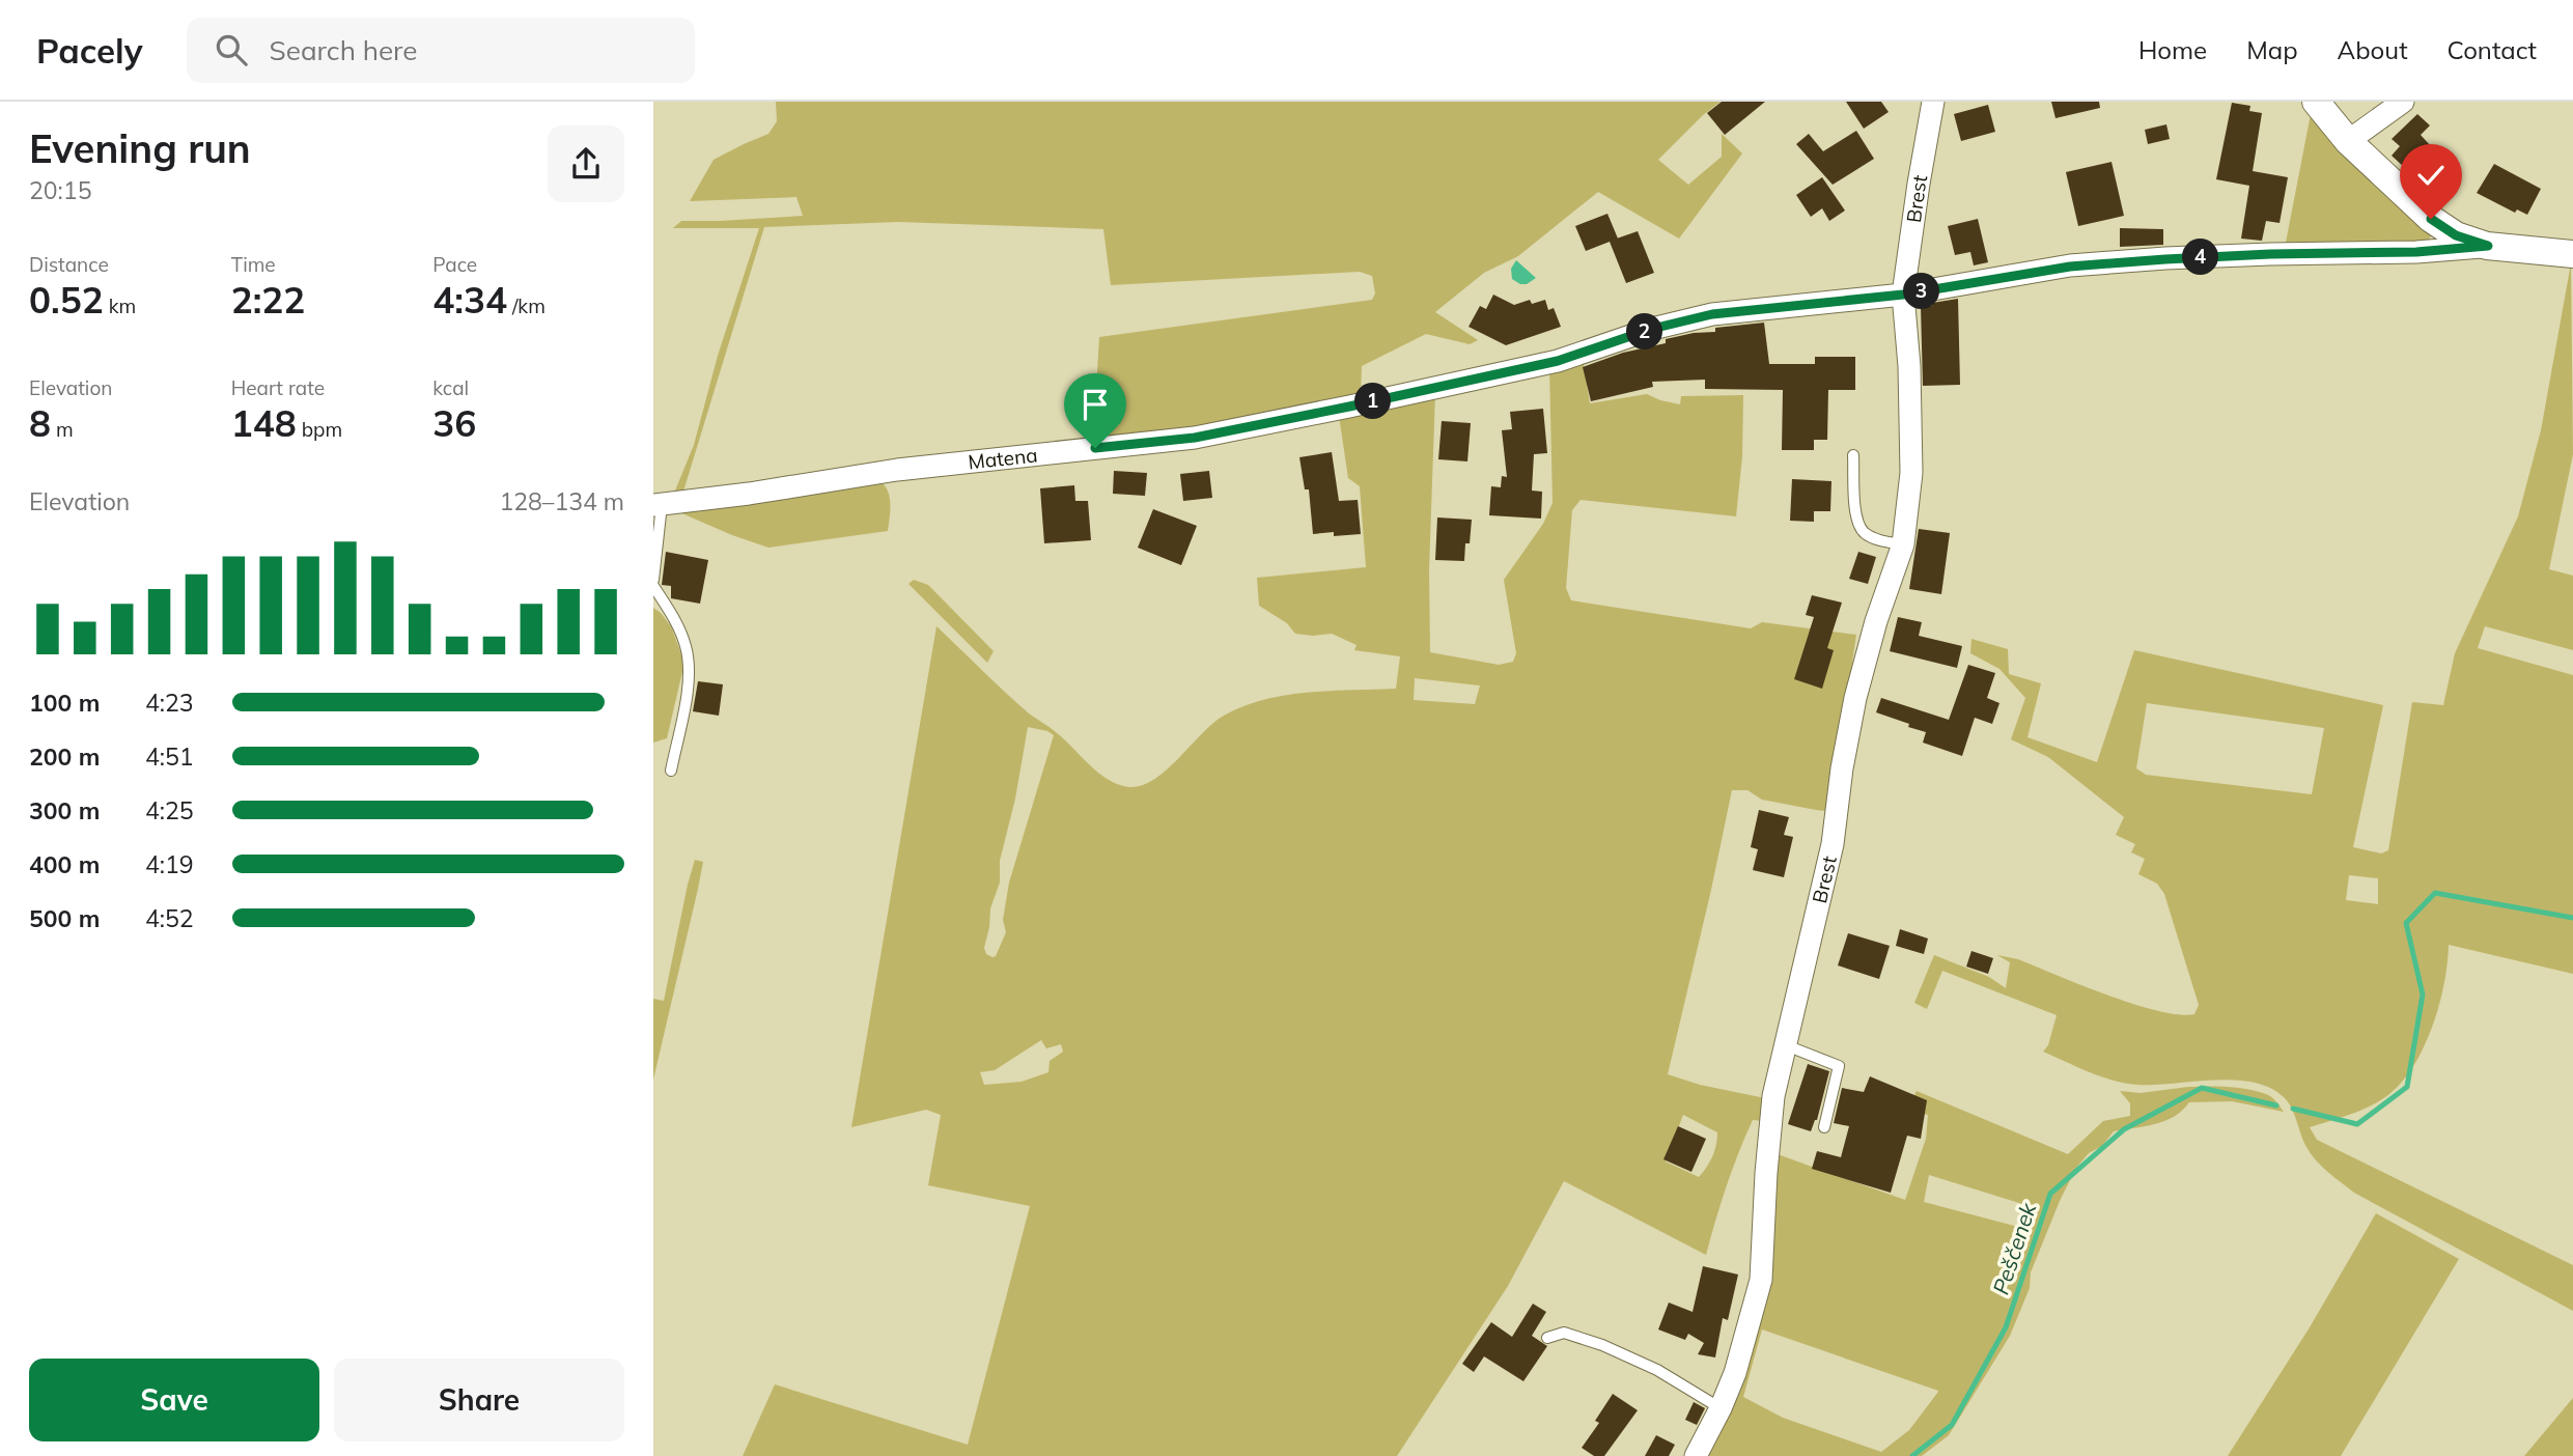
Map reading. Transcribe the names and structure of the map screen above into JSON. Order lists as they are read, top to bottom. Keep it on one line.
{"streets":{"street":["Brest","Matena"]},"crossings":[["Brest","Matena"]],"water":["Peščenek"],"page":{"header":"Pacely","search":"Search here","nav":["Home","Map","About","Contact"],"heading":["Evening run","20:15"],"stats":[["Distance","0.52 km"],["Time","2:22"],["Pace","4:34 /km"],["Elevation","8 m"],["Heart rate","148 bpm"],["kcal","36"]],"pins":["4","3","2","1"],"chart":["Elevation","128–134 m"],"list":[{"name":"100 m","note":"4:23"},{"name":"200 m","note":"4:51"},{"name":"300 m","note":"4:25"},{"name":"400 m","note":"4:19"},{"name":"500 m","note":"4:52"}],"buttons":["Save","Share"]}}
